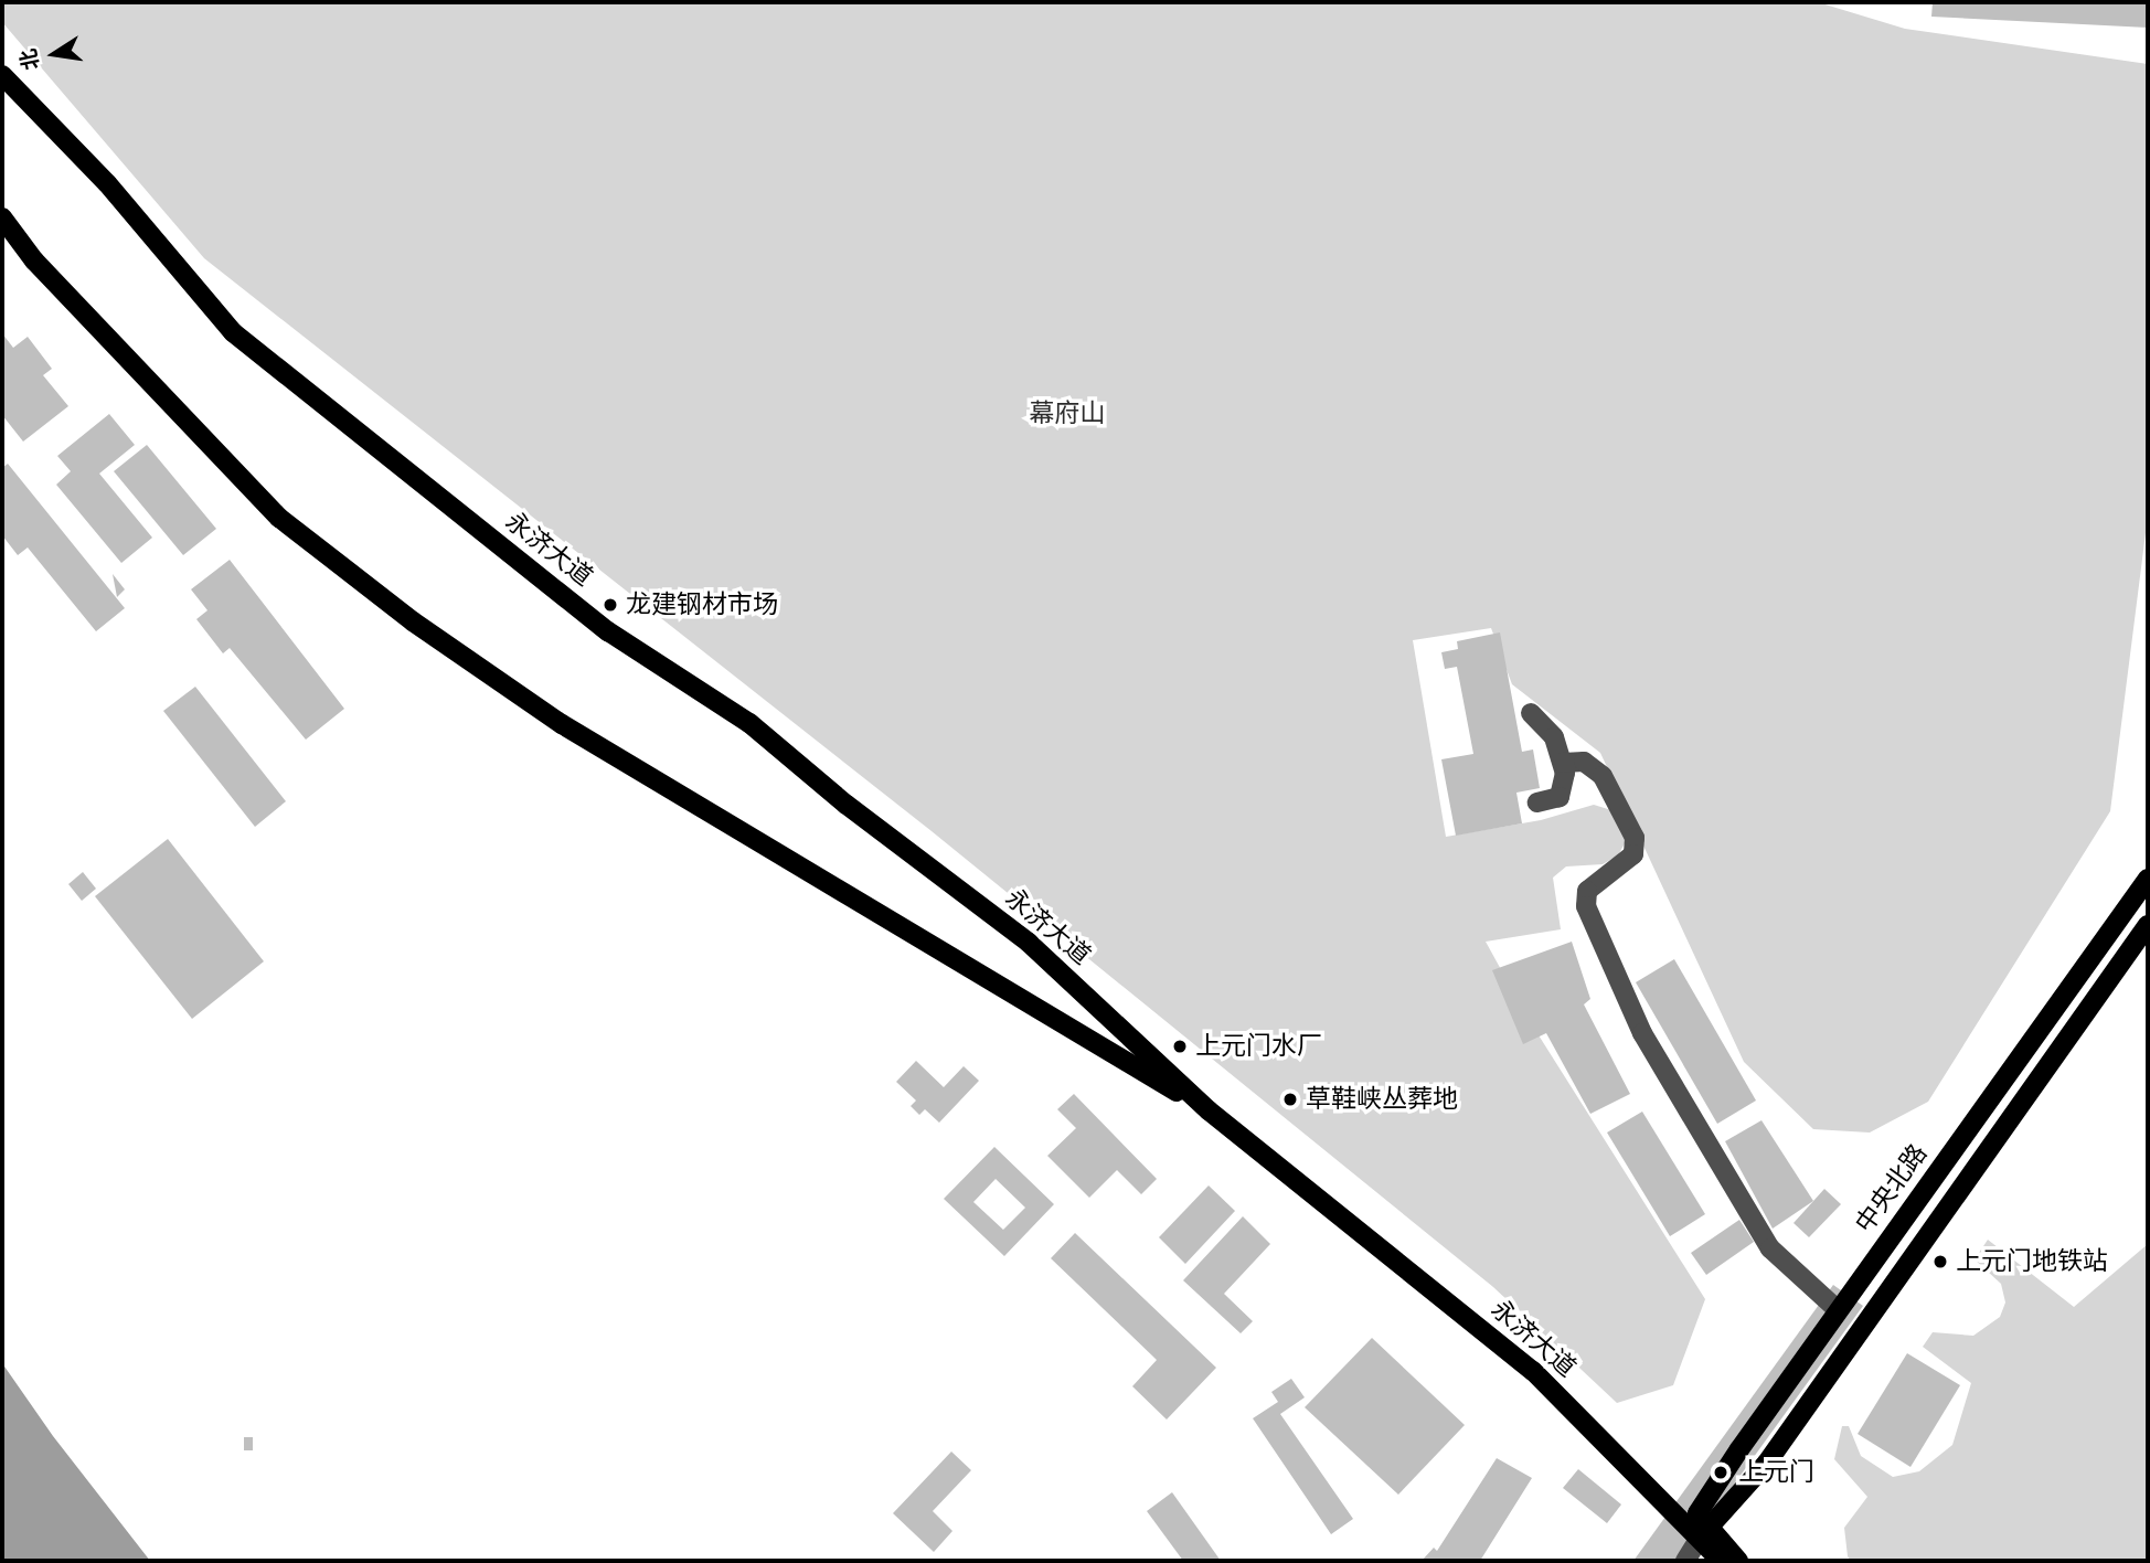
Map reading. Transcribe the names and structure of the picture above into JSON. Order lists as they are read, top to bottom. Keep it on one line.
{"streets":{"main road":["永济大道","中央北路"]},"crossings":[["永济大道","中央北路"]],"parks":["幕府山"],"places":["龙建钢材市场","上元门水厂","草鞋峡丛葬地","上元门地铁站","上元门"],"north":"left"}
